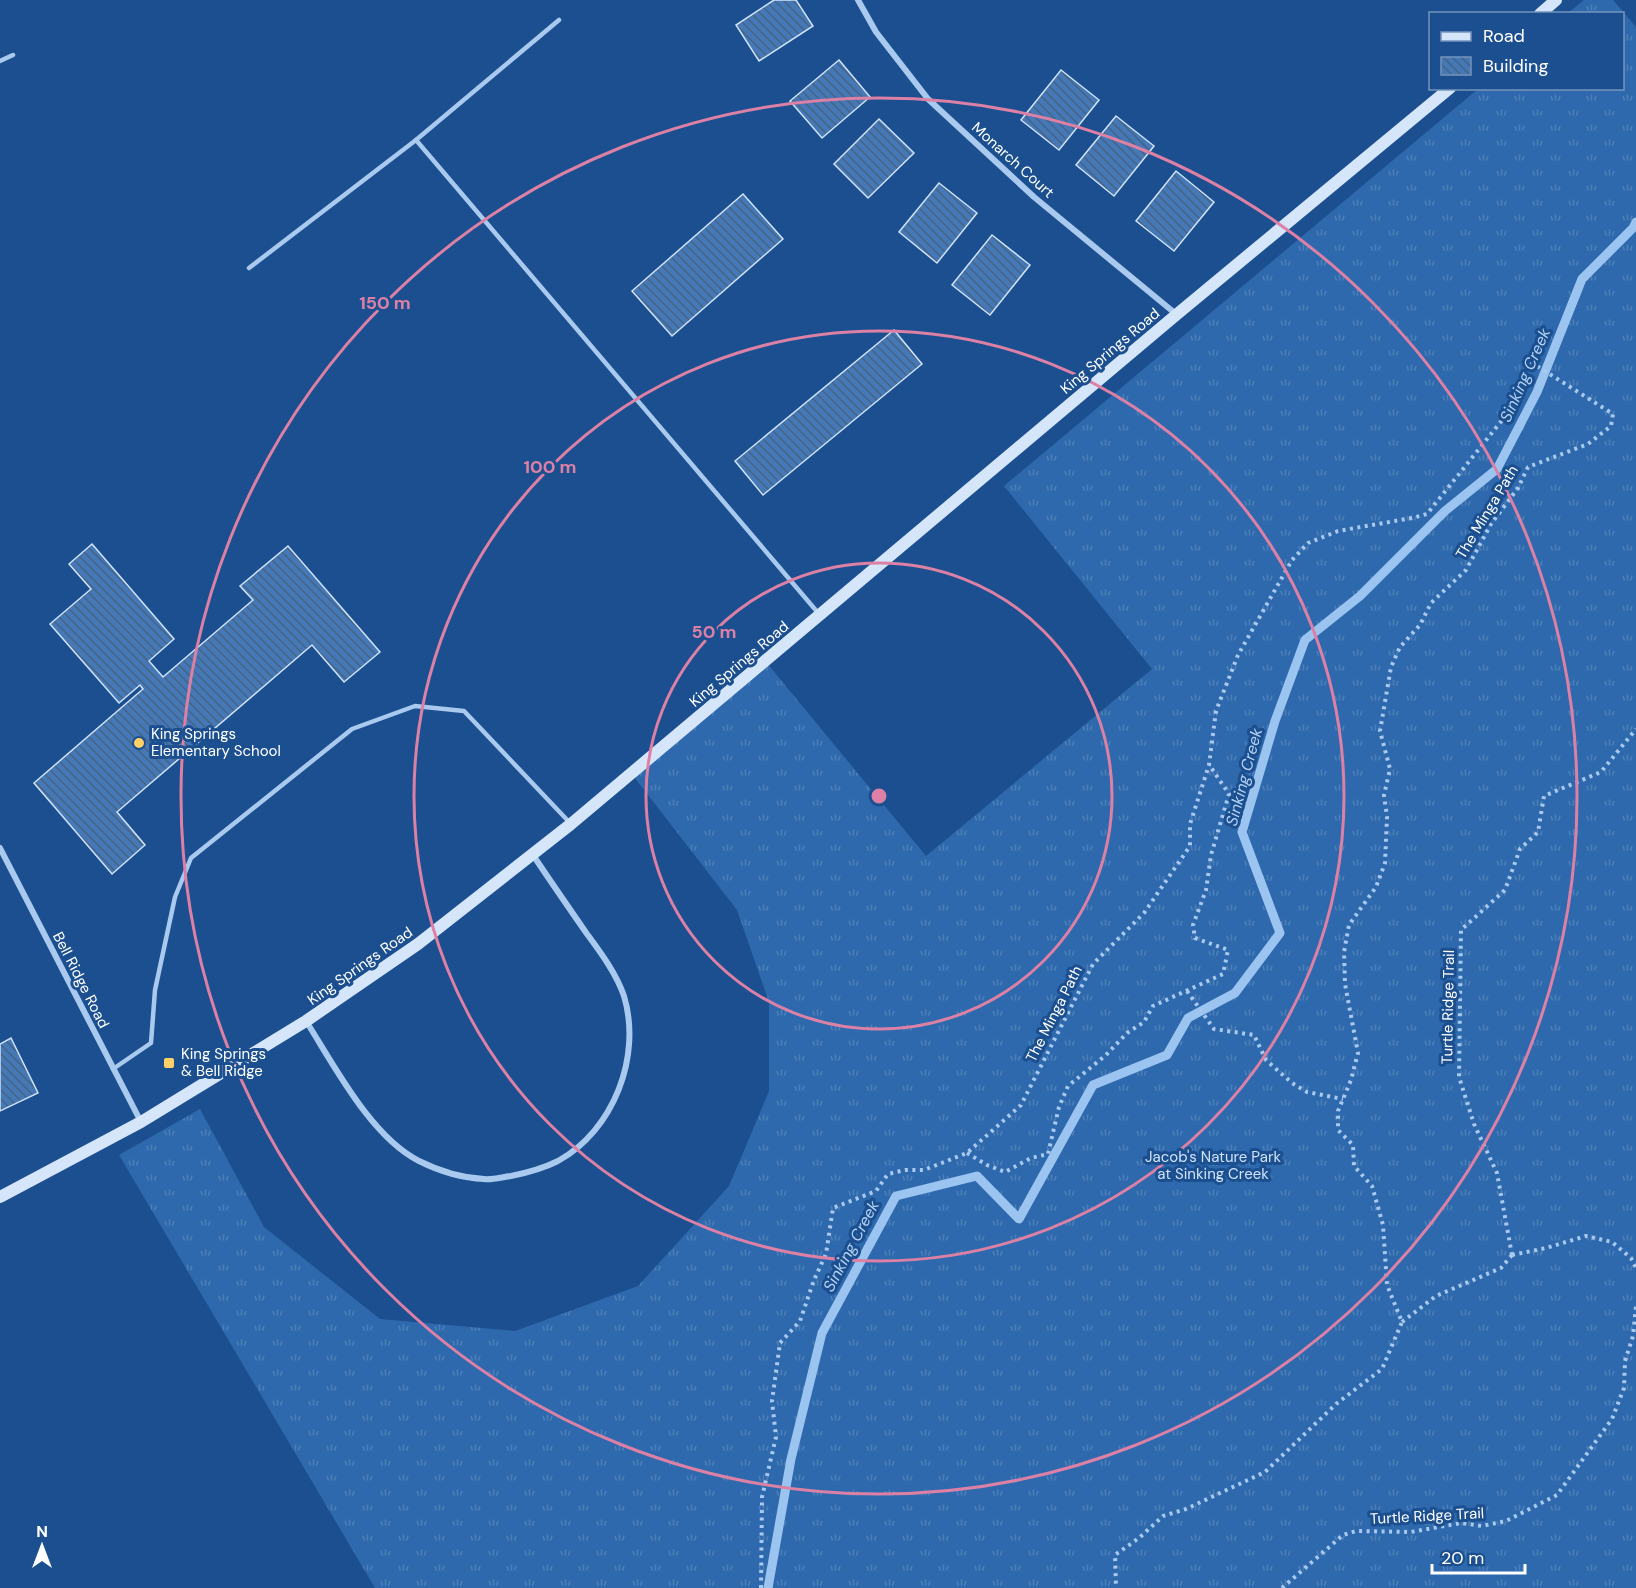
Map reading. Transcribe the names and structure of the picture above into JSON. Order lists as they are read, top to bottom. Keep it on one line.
{"streets":{"street":["Monarch Court","King Springs Road","Bell Ridge Road"],"path":["The Minga Path","Turtle Ridge Trail"]},"crossings":[["Monarch Court","King Springs Road"],["King Springs Road","Bell Ridge Road"]],"water":["Sinking Creek"],"parks":["Jacob's Nature Park at Sinking Creek"],"places":{"other":["King Springs Elementary School"],"transit":["King Springs & Bell Ridge"]},"legend":["Road","Building"],"scale_bar":"20 m","north":"top","rings":["150 m","100 m","50 m"]}
